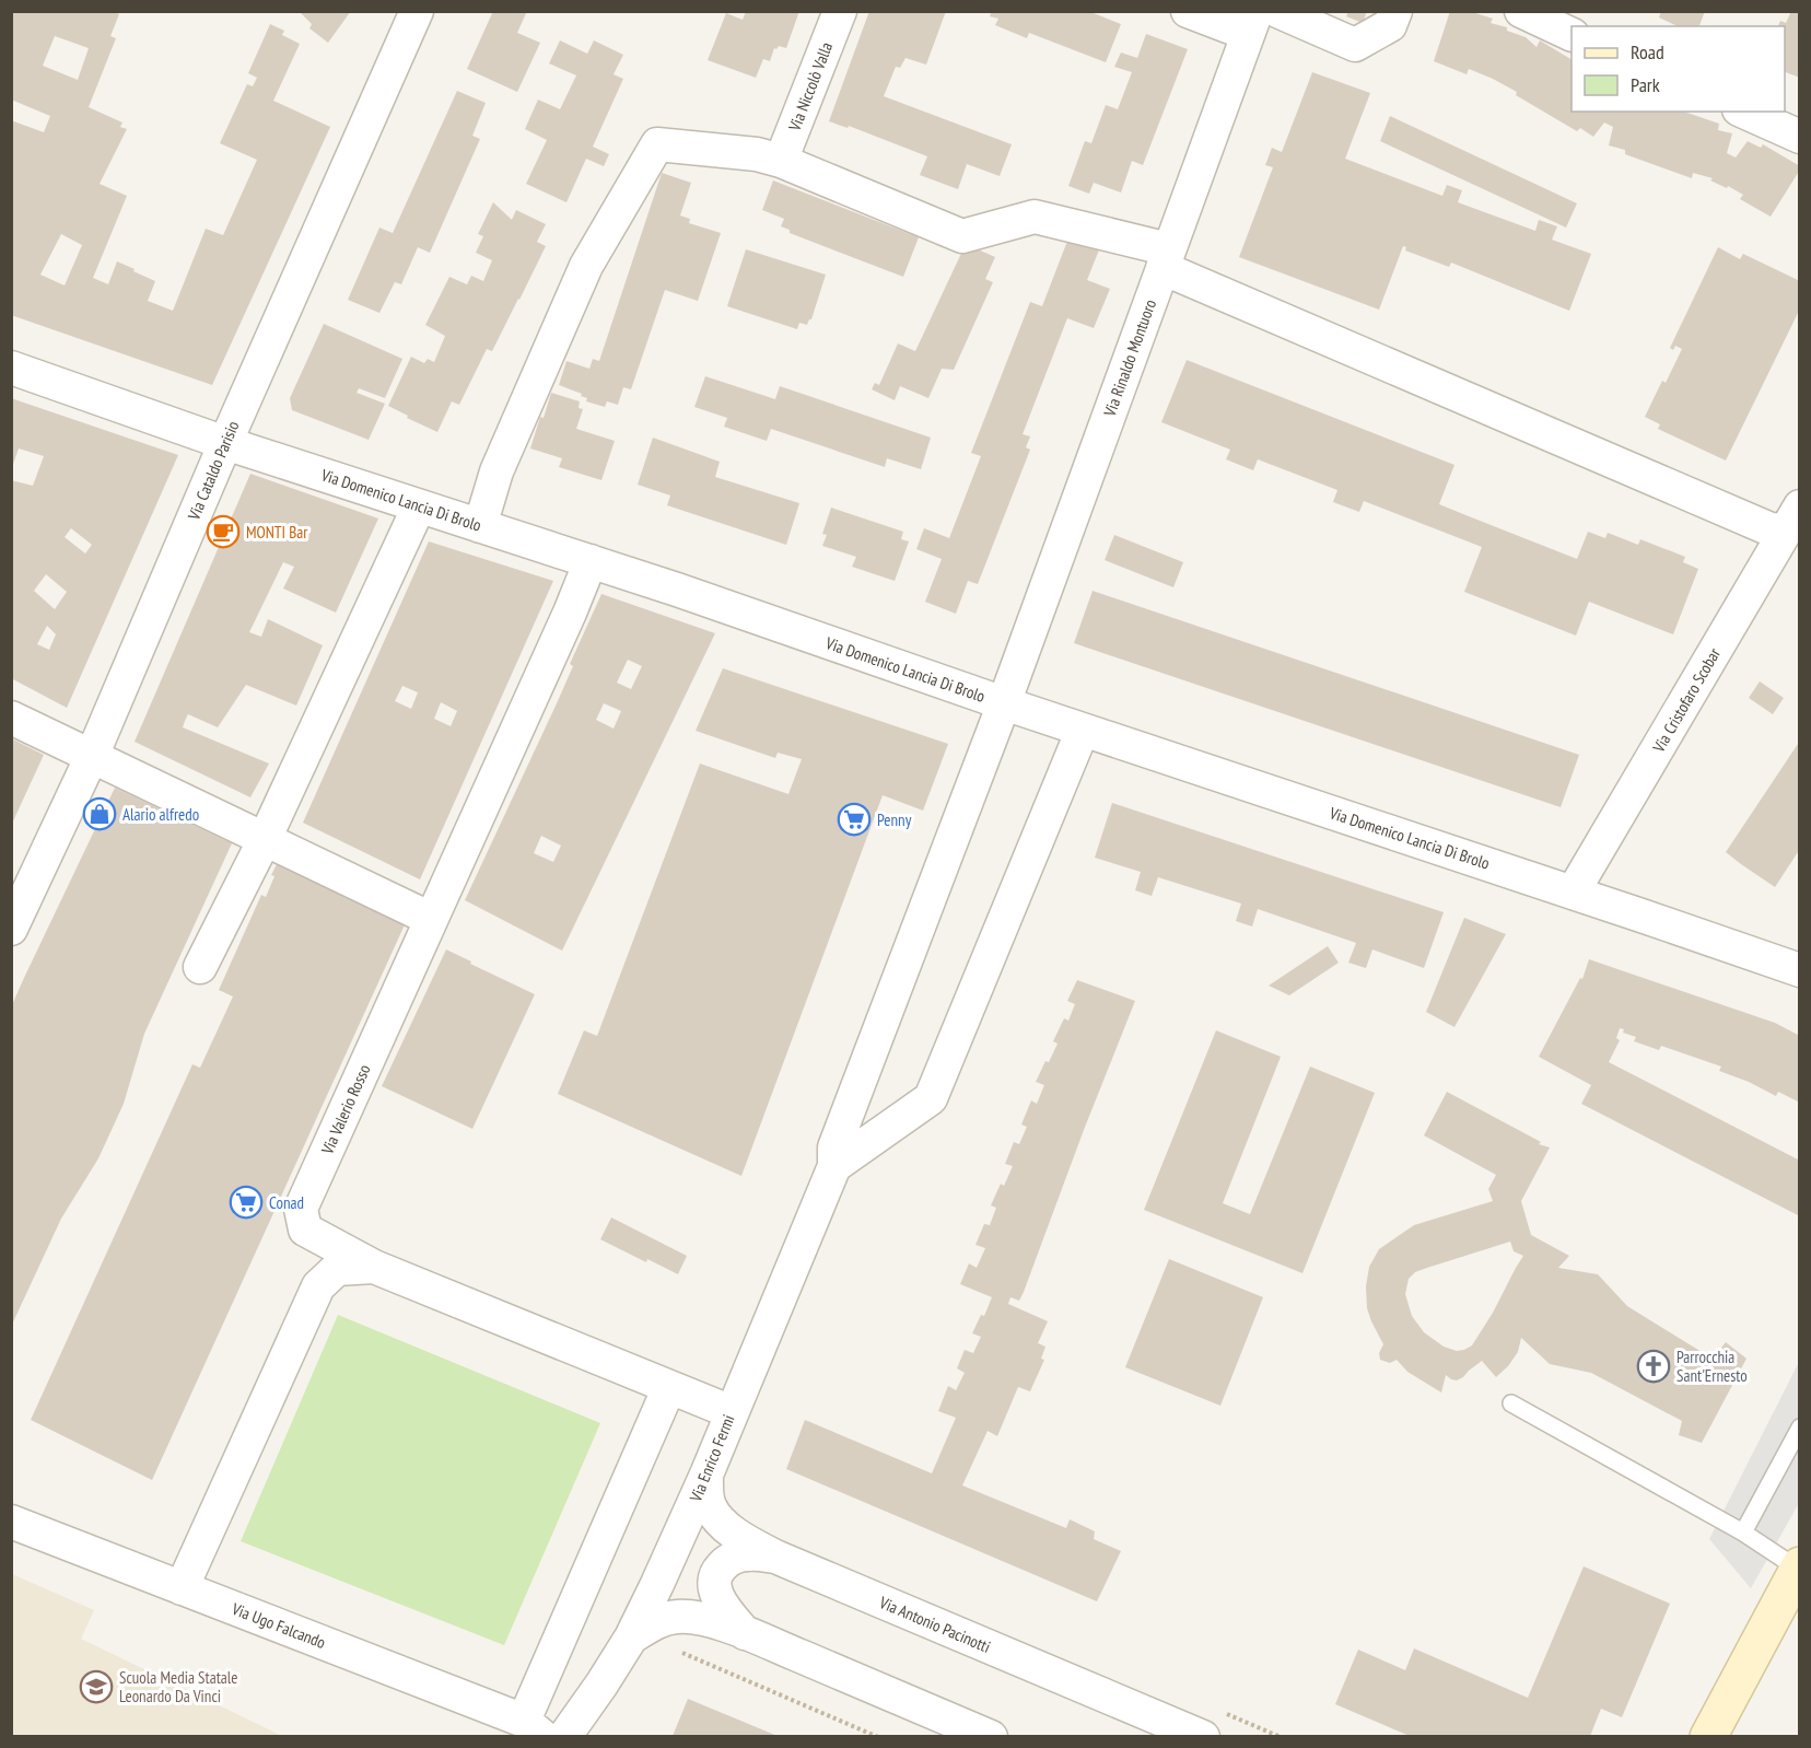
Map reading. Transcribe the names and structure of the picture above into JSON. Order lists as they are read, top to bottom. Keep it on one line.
{"streets":{"street":["Via Niccolò Valla","Via Rinaldo Montuoro","Via Cataldo Parisio","Via Domenico Lancia Di Brolo","Via Cristofaro Scobar","Via Valerio Rosso","Via Enrico Fermi","Via Antonio Pacinotti","Via Ugo Falcando"]},"crossings":[["Via Rinaldo Montuoro","Via Domenico Lancia Di Brolo"],["Via Rinaldo Montuoro","Via Enrico Fermi"],["Via Cataldo Parisio","Via Domenico Lancia Di Brolo"],["Via Domenico Lancia Di Brolo","Via Cristofaro Scobar"],["Via Domenico Lancia Di Brolo","Via Valerio Rosso"],["Via Valerio Rosso","Via Enrico Fermi"],["Via Enrico Fermi","Via Antonio Pacinotti"]],"places":{"cafe":["MONTI Bar"],"shop":["Alario alfredo"],"supermarket":["Penny","Conad"],"church":["Parrocchia Sant'Ernesto"],"school or university":["Scuola Media Statale Leonardo Da Vinci"]},"legend":["Road","Park"]}
